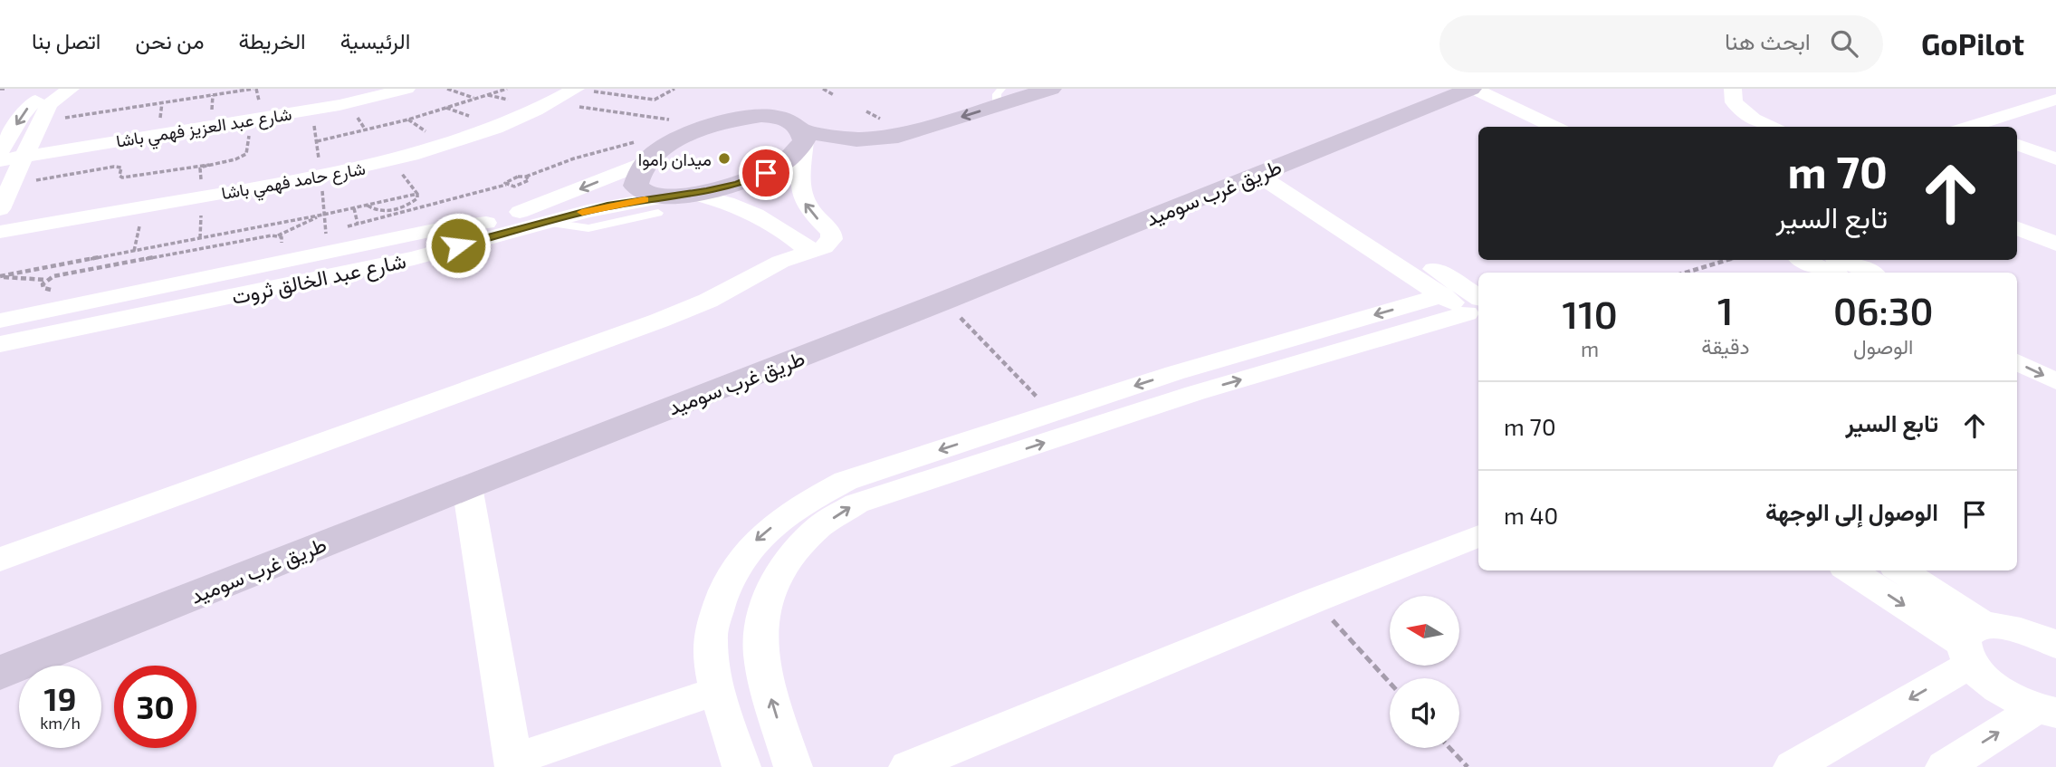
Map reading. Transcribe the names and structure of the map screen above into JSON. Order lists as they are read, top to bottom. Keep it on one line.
{"streets":{"street":["شارع عبد العزيز فهمي باشا","شارع حامد فهمي باشا","طريق غرب سوميد","شارع عبد الخالق ثروت"]},"places":["ميدان راموا"],"north":"left","page":{"header":"GoPilot","search":"ابحث هنا","nav":["الرئيسية","الخريطة","من نحن","اتصل بنا"],"turn":["70 m","تابع السير"],"eta":["06:30","الوصول","1","دقيقة","110","m"],"list":[{"name":"تابع السير","value":"70 m"},{"name":"الوصول إلى الوجهة","value":"40 m"}],"speed":"19 km/h","limit":"30"}}
